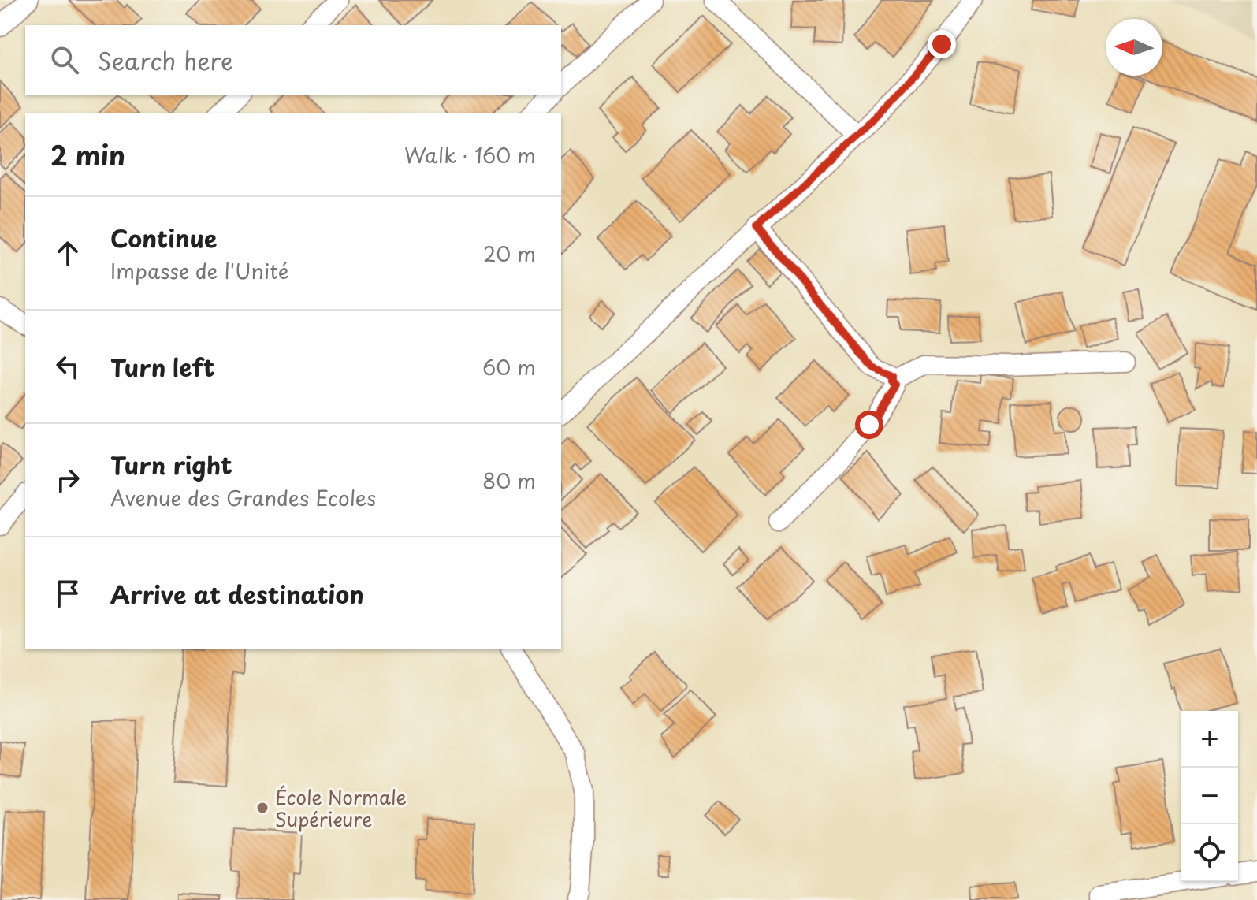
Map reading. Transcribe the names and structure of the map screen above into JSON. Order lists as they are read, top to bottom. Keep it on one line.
{"places":["École Normale Supérieure"],"north":"left","page":{"search":"Search here","heading":["2 min","Walk · 160 m"],"list":[["Continue","Impasse de l'Unité","20 m"],["Turn left","60 m"],["Turn right","Avenue des Grandes Ecoles","80 m"],"Arrive at destination"],"map_buttons":["+","−"]}}
